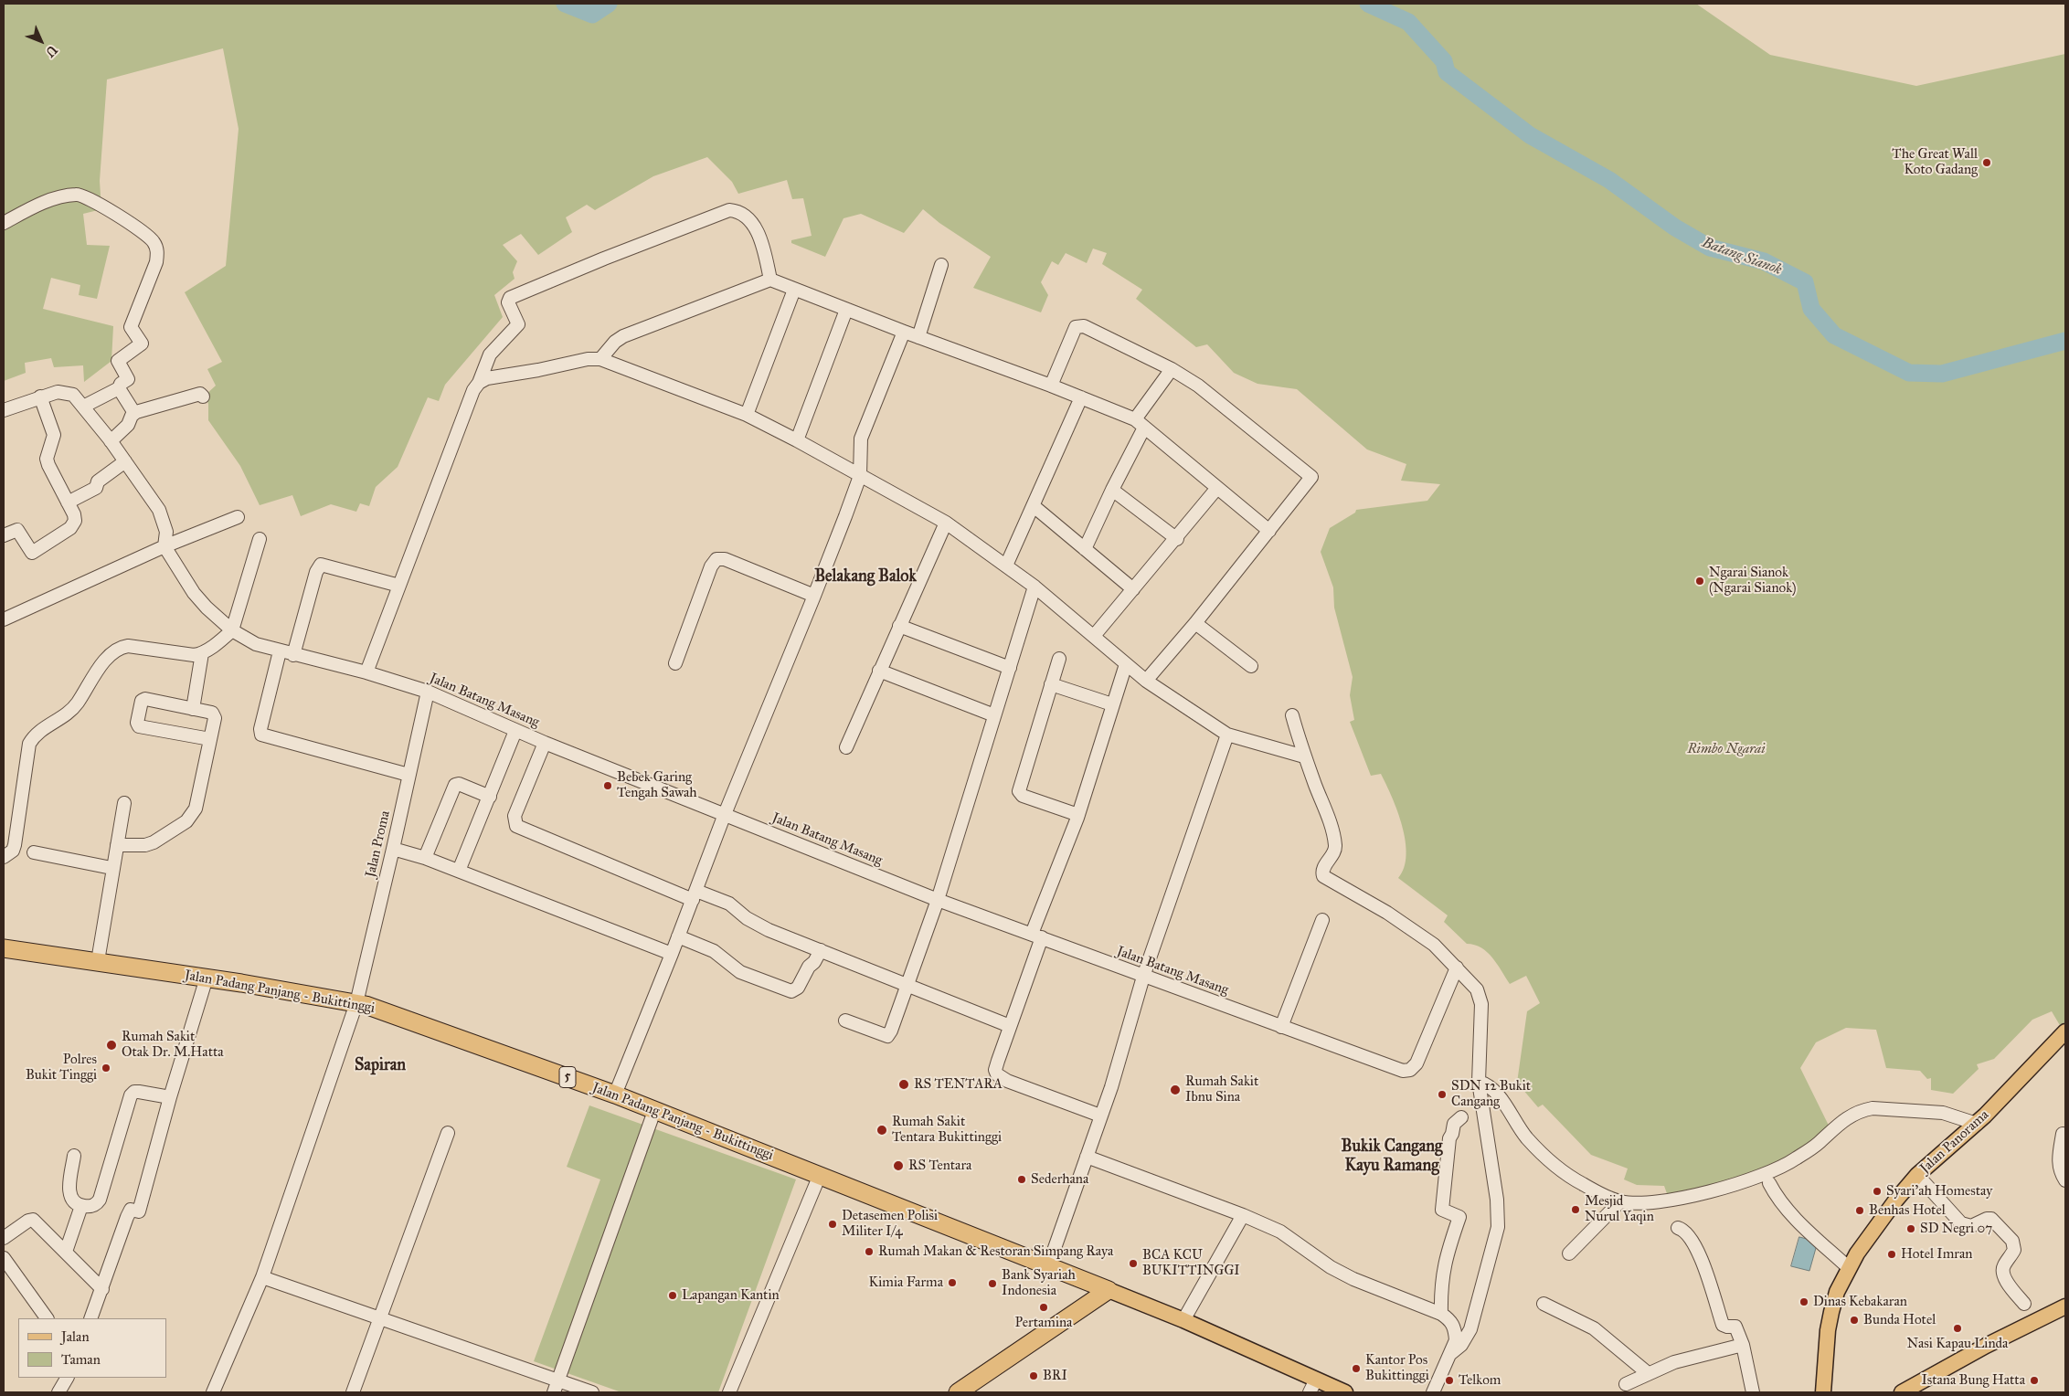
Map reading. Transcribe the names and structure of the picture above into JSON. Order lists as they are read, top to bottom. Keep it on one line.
{"streets":{"highway":["Jalan Padang Panjang - Bukittinggi","5"],"main road":["Jalan Panorama"],"street":["Jalan Batang Masang","Jalan Proma"]},"crossings":[["Jalan Batang Masang","Jalan Proma"],["Jalan Proma","Jalan Padang Panjang - Bukittinggi"]],"districts":["Belakang Balok","Sapiran","Bukik Cangang Kayu Ramang"],"water":["Batang Sianok"],"parks":["Rimbo Ngarai"],"places":["The Great Wall Koto Gadang","Ngarai Sianok (Ngarai Sianok)","Bebek Garing Tengah Sawah","Rumah Sakit Otak Dr. M.Hatta","Polres Bukit Tinggi","RS TENTARA","Rumah Sakit Ibnu Sina","SDN 12 Bukit Cangang","Rumah Sakit Tentara Bukittinggi","RS Tentara","Sederhana","Syari'ah Homestay","Mesjid Nurul Yaqin","Benhas Hotel","Detasemen Polisi Militer I/4","SD Negri 07","Rumah Makan & Restoran Simpang Raya","Hotel Imran","BCA KCU BUKITTINGGI","Kimia Farma","Bank Syariah Indonesia","Lapangan Kantin","Dinas Kebakaran","Pertamina","Bunda Hotel","Nasi Kapau Linda","Kantor Pos Bukittinggi","BRI","Telkom","Istana Bung Hatta"],"legend":["Jalan","Taman"],"north":"bottom right"}
